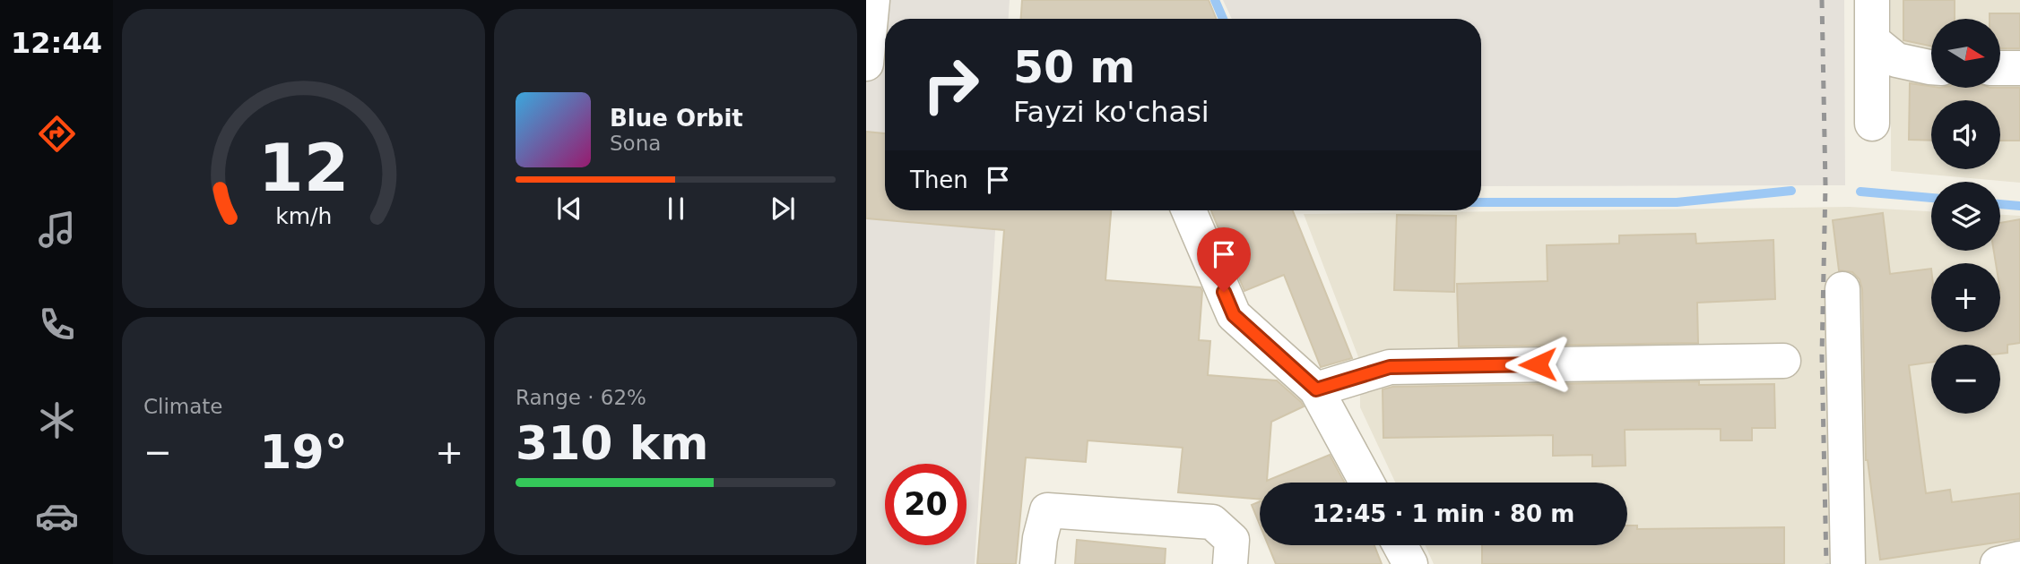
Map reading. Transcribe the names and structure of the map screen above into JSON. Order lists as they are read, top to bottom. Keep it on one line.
{"north":"right","page":{"tabs":"12:44","map_buttons":["+","−"],"turn":["50 m","Fayzi ko'chasi"],"song":["Blue Orbit","Sona"],"then":"Then","tile":["Climate",["Range · 62%","310 km"]],"heat":["−","19°","+"],"limit":"20","trip":"12:45 · 1 min · 80 m","gauge":["12","km/h"]}}
